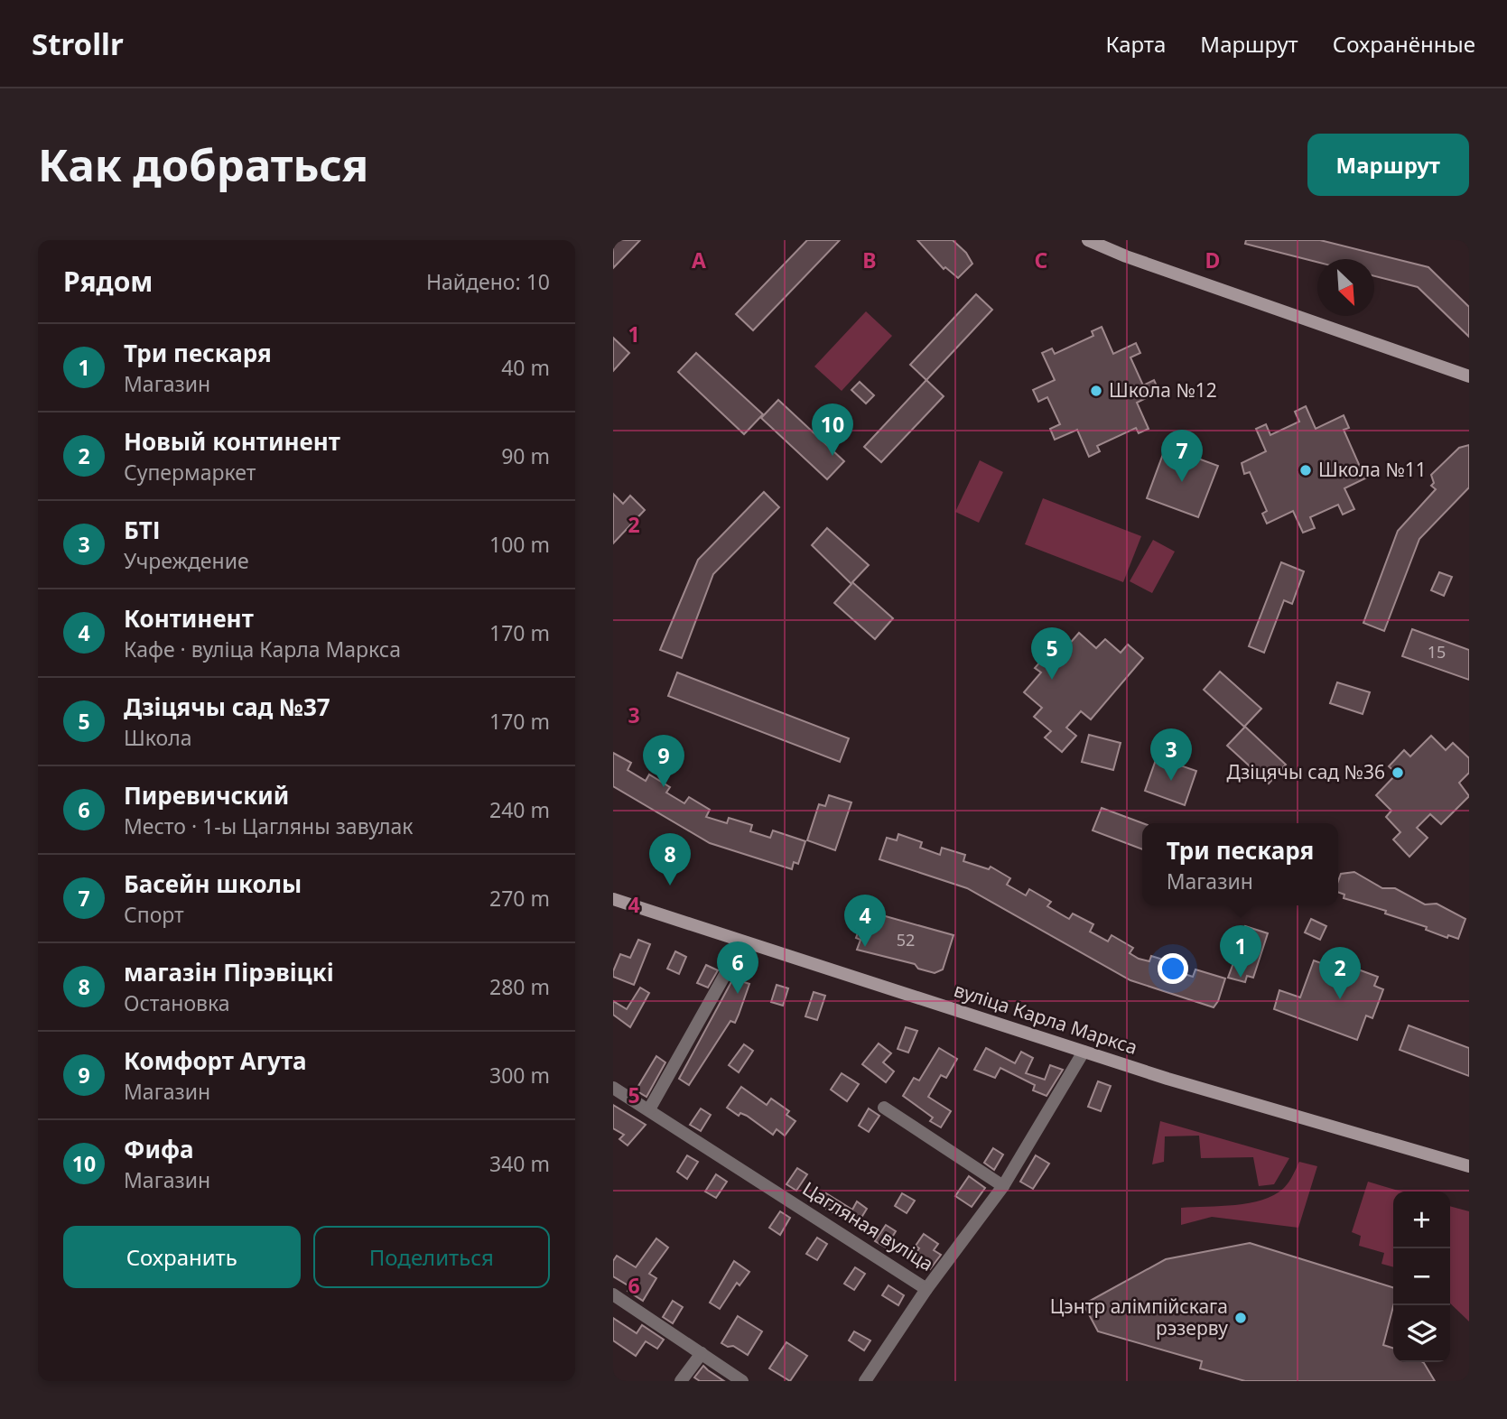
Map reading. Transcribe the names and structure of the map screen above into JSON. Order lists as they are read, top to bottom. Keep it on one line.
{"streets":{"main road":["вуліца Карла Маркса"],"street":["Цагляная вуліца"]},"crossings":[["вуліца Карла Маркса","Цагляная вуліца"]],"places":["Школа №12","Школа №11","Дзіцячы сад №36","Цэнтр алімпійскага рэзерву"],"house_numbers":["15","52"],"north":"bottom right","page":{"header":"Strollr","nav":["Карта","Маршрут","Сохранённые"],"buttons":["Маршрут",["Сохранить","Поделиться"]],"title":"Как добраться","heading":["Рядом","Найдено: 10"],"list":[{"mark":"1","name":"Три пескаря","note":"Магазин","value":"40 m"},{"mark":"2","name":"Новый континент","note":"Супермаркет","value":"90 m"},{"mark":"3","name":"БТІ","note":"Учреждение","value":"100 m"},{"mark":"4","name":"Континент","note":"Кафе · вуліца Карла Маркса","value":"170 m"},{"mark":"5","name":"Дзіцячы сад №37","note":"Школа","value":"170 m"},{"mark":"6","name":"Пиревичский","note":"Место · 1-ы Цагляны завулак","value":"240 m"},{"mark":"7","name":"Басейн школы","note":"Спорт","value":"270 m"},{"mark":"8","name":"магазін Пірэвіцкі","note":"Остановка","value":"280 m"},{"mark":"9","name":"Комфорт Агута","note":"Магазин","value":"300 m"},{"mark":"10","name":"Фифа","note":"Магазин","value":"340 m"}],"pins":["10","7","5","3","9","8","4","1","6","2"],"popup":["Три пескаря","Магазин"],"map_buttons":["+","−"]},"grid":{"columns":["A","B","C","D"],"rows":["1","2","3","4","5","6"]}}
